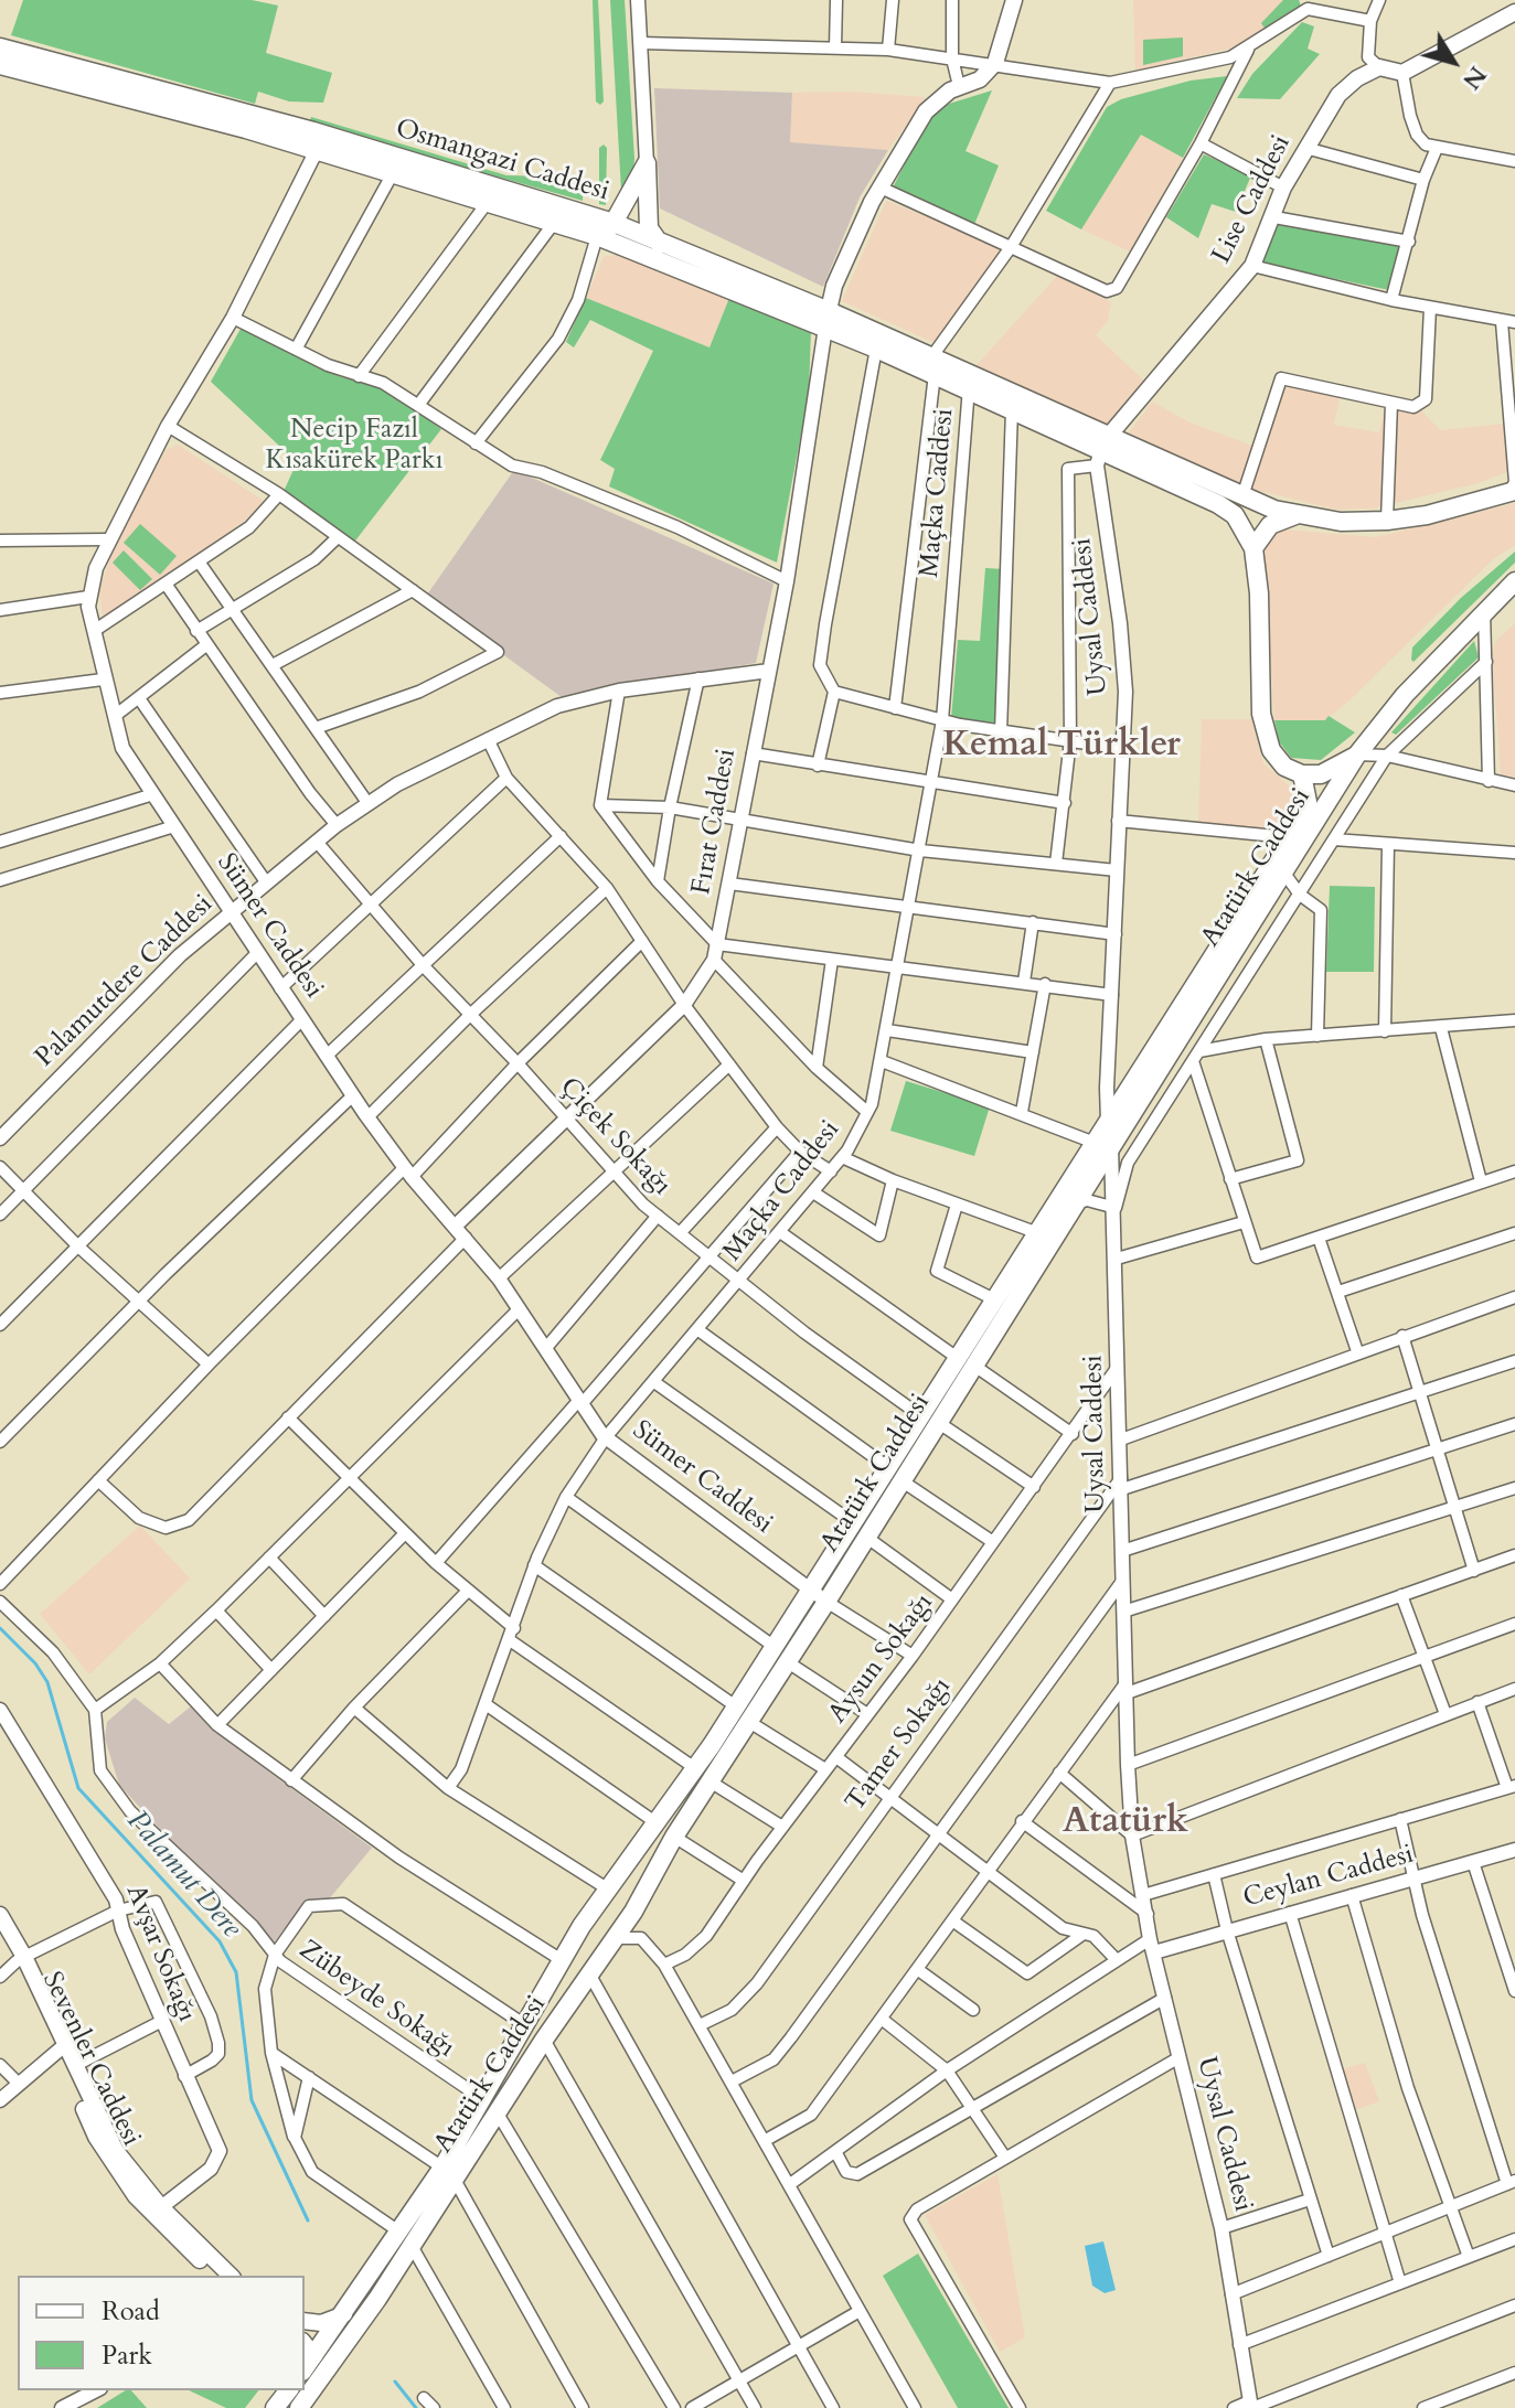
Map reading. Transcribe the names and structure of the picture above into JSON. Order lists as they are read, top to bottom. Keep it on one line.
{"streets":{"main road":["Osmangazi Caddesi","Lise Caddesi","Atatürk Caddesi","Sevenler Caddesi"],"street":["Maçka Caddesi","Uysal Caddesi","Fırat Caddesi","Sümer Caddesi","Palamutdere Caddesi","Çiçek Sokağı","Aysun Sokağı","Tamer Sokağı","Ceylan Caddesi","Avşar Sokağı","Zübeyde Sokağı"]},"crossings":[["Osmangazi Caddesi","Lise Caddesi"],["Osmangazi Caddesi","Maçka Caddesi"],["Osmangazi Caddesi","Uysal Caddesi"],["Osmangazi Caddesi","Fırat Caddesi"],["Osmangazi Caddesi","Sümer Caddesi"],["Lise Caddesi","Uysal Caddesi"],["Maçka Caddesi","Sümer Caddesi"],["Maçka Caddesi","Çiçek Sokağı"],["Uysal Caddesi","Atatürk Caddesi"],["Uysal Caddesi","Aysun Sokağı"],["Uysal Caddesi","Tamer Sokağı"],["Uysal Caddesi","Ceylan Caddesi"],["Fırat Caddesi","Sümer Caddesi"],["Fırat Caddesi","Palamutdere Caddesi"],["Fırat Caddesi","Çiçek Sokağı"],["Atatürk Caddesi","Sümer Caddesi"],["Atatürk Caddesi","Çiçek Sokağı"],["Atatürk Caddesi","Zübeyde Sokağı"],["Sümer Caddesi","Palamutdere Caddesi"],["Palamutdere Caddesi","Çiçek Sokağı"],["Çiçek Sokağı","Aysun Sokağı"],["Avşar Sokağı","Sevenler Caddesi"]],"districts":["Kemal Türkler","Atatürk"],"water":["Palamut Dere"],"parks":["Necip Fazıl Kısakürek Parkı"],"legend":["Road","Park"],"north":"bottom right"}
